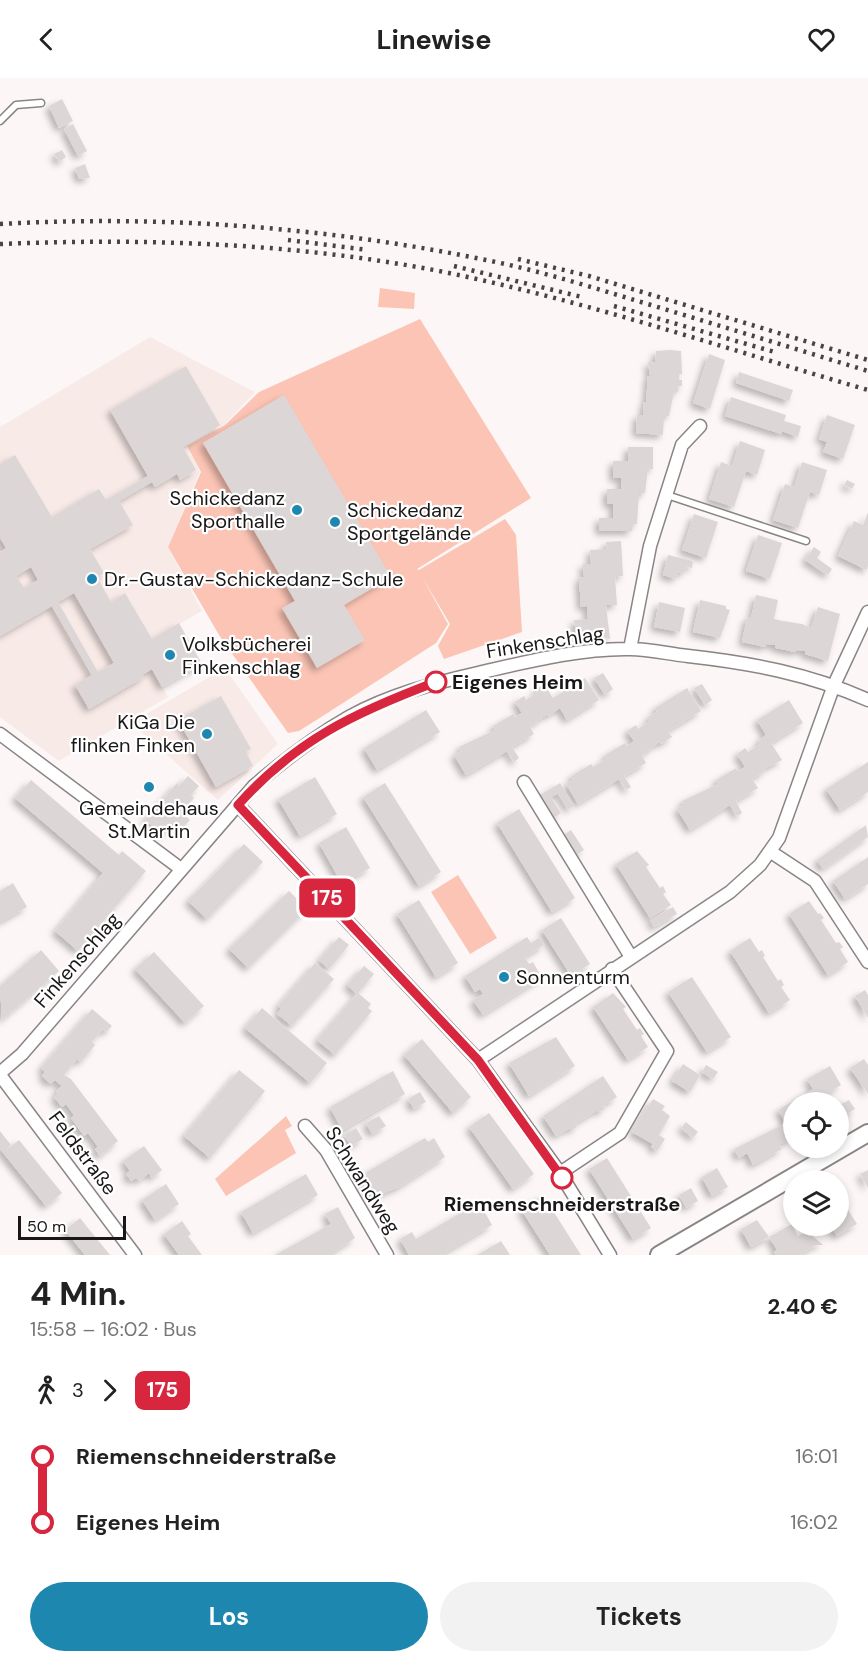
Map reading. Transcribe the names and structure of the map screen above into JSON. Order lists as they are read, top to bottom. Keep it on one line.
{"streets":{"street":["Finkenschlag","Feldstraße","Schwandweg"]},"crossings":[["Finkenschlag","Feldstraße"]],"places":["Schickedanz Sporthalle","Schickedanz Sportgelände","Dr.-Gustav-Schickedanz-Schule","Volksbücherei Finkenschlag","Eigenes Heim","KiGa Die flinken Finken","Gemeindehaus St.Martin","Sonnenturm","Riemenschneiderstraße"],"lines":["bus line 175"],"scale_bar":"50 m","page":{"header":"Linewise","on_map":"175","scale":"50 m","heading":["4 Min.","15:58 – 16:02 · Bus","2.40 €"],"legs":["3","175"],"list":[{"name":"Riemenschneiderstraße","value":"16:01"},{"name":"Eigenes Heim","value":"16:02"}],"buttons":["Los","Tickets"]}}
